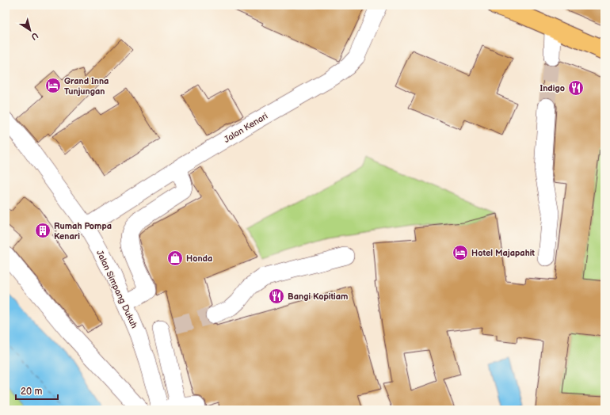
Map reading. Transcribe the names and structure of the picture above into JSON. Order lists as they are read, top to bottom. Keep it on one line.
{"streets":{"street":["Jalan Kenari","Jalan Simpang Dukuh"]},"crossings":[["Jalan Kenari","Jalan Simpang Dukuh"]],"places":{"hotel":["Grand Inna Tunjungan","Hotel Majapahit"],"restaurant":["Indigo","Bangi Kopitiam"],"building":["Rumah Pompa Kenari"],"shop":["Honda"]},"scale_bar":"20 m","north":"bottom right"}
